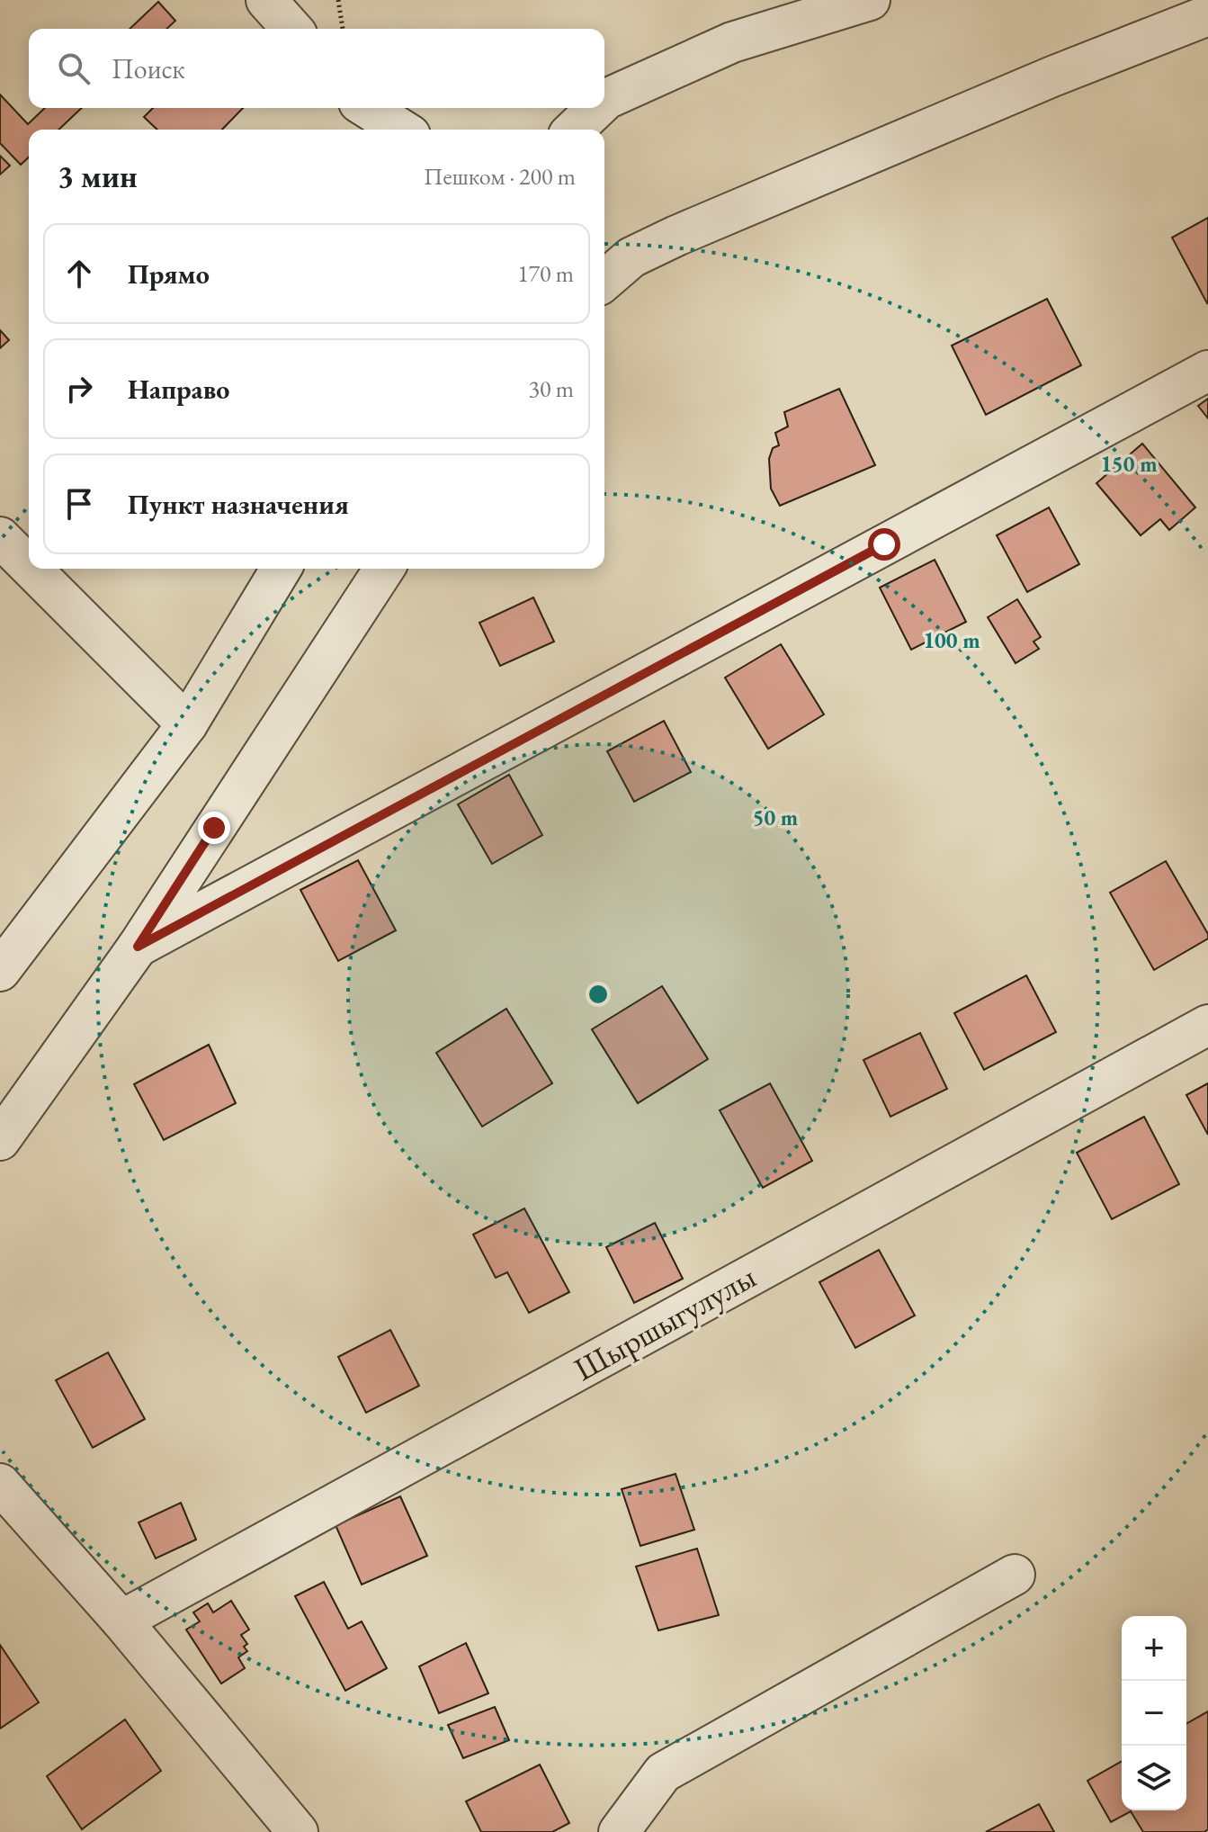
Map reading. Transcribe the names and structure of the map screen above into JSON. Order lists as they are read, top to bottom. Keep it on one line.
{"streets":{"street":["Шыршыгулулы"]},"page":{"search":"Поиск","heading":["3 мин","Пешком · 200 m"],"list":[["Прямо","170 m"],["Направо","30 m"],"Пункт назначения"],"map_buttons":["+","−"]},"rings":["150 m","100 m","50 m"]}
